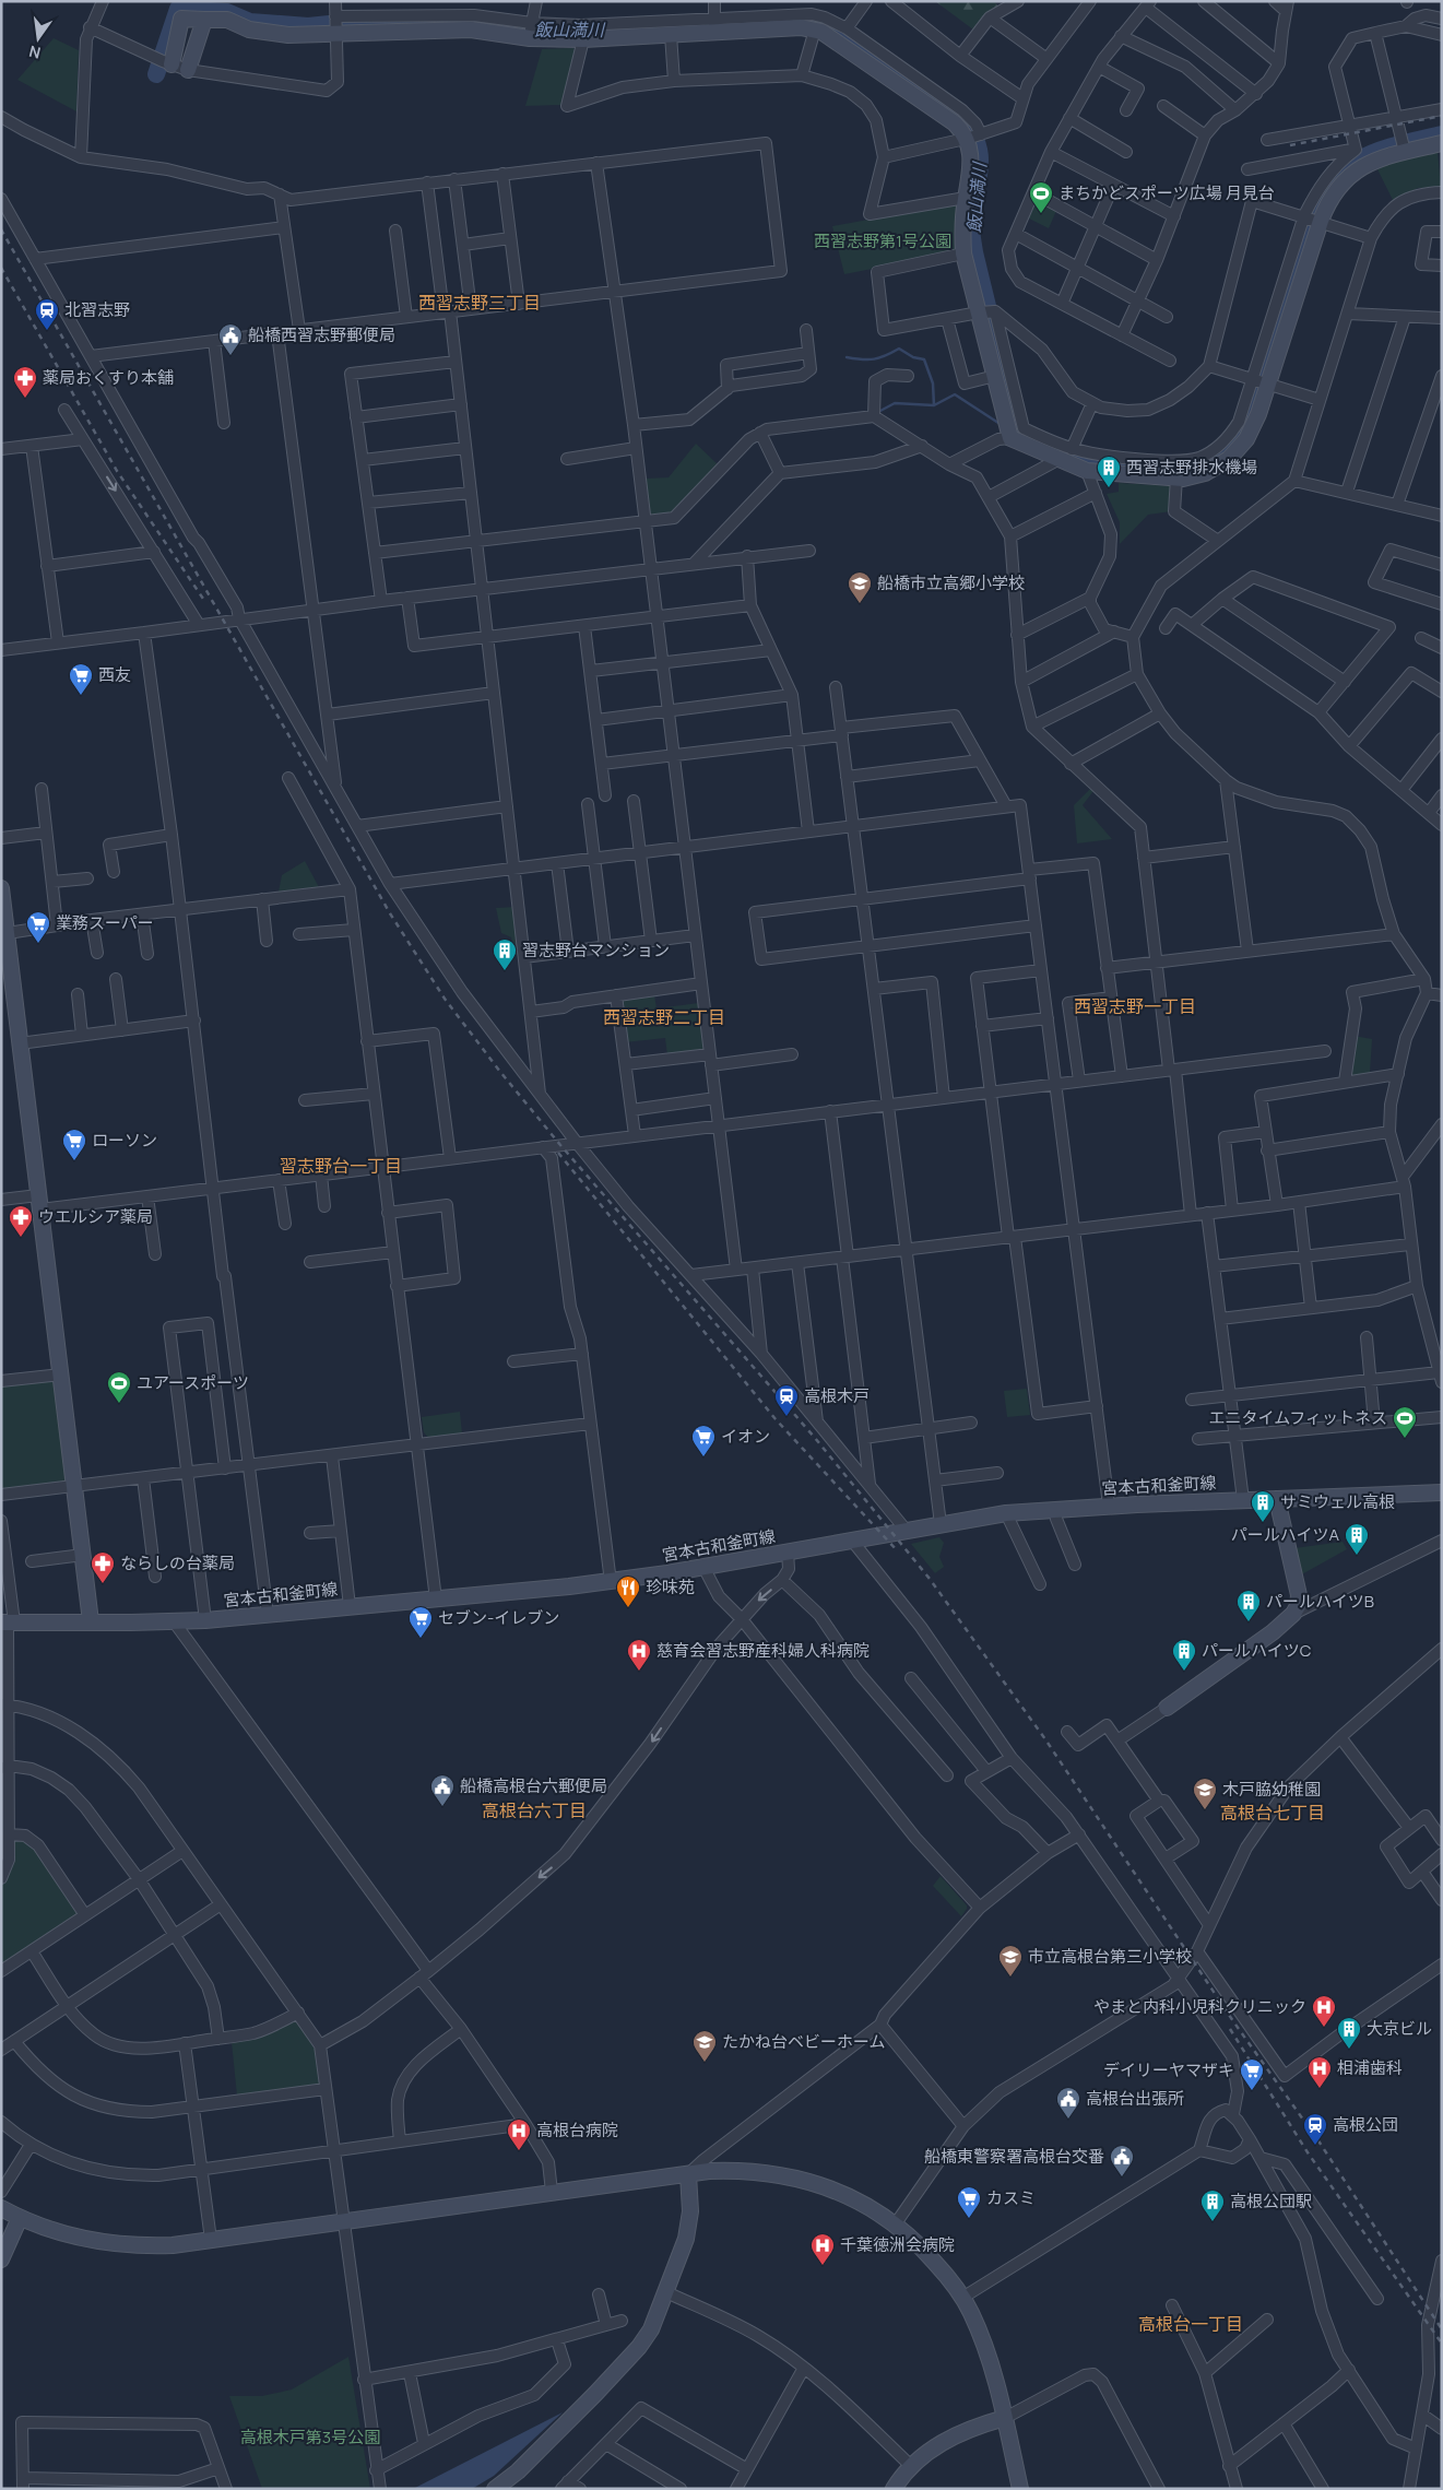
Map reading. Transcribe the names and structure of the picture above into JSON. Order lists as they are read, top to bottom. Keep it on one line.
{"streets":{"street":["宮本古和釜町線"]},"districts":["西習志野三丁目","西習志野一丁目","西習志野二丁目","習志野台一丁目","高根台六丁目","高根台七丁目","高根台一丁目"],"water":["飯山満川"],"parks":["西習志野第1号公園","高根木戸第3号公園"],"places":{"sports":["まちかどスポーツ広場 月見台","ユアースポーツ","エニタイムフィットネス"],"station":["北習志野","高根木戸","高根公団"],"public building":["船橋西習志野郵便局","船橋高根台六郵便局","高根台出張所","船橋東警察署高根台交番"],"pharmacy":["薬局おくすり本舗","ウエルシア薬局","ならしの台薬局"],"building":["西習志野排水機場","習志野台マンション","サミウェル高根","パールハイツA","パールハイツB","パールハイツC","大京ビル","高根公団駅"],"school or university":["船橋市立高郷小学校","木戸脇幼稚園","市立高根台第三小学校","たかね台ベビーホーム"],"supermarket":["西友","業務スーパー","ローソン","イオン","セブン-イレブン","デイリーヤマザキ","カスミ"],"restaurant":["珍味苑"],"hospital":["慈育会習志野産科婦人科病院","やまと内科小児科クリニック","相浦歯科","高根台病院","千葉徳洲会病院"]},"north":"bottom"}
